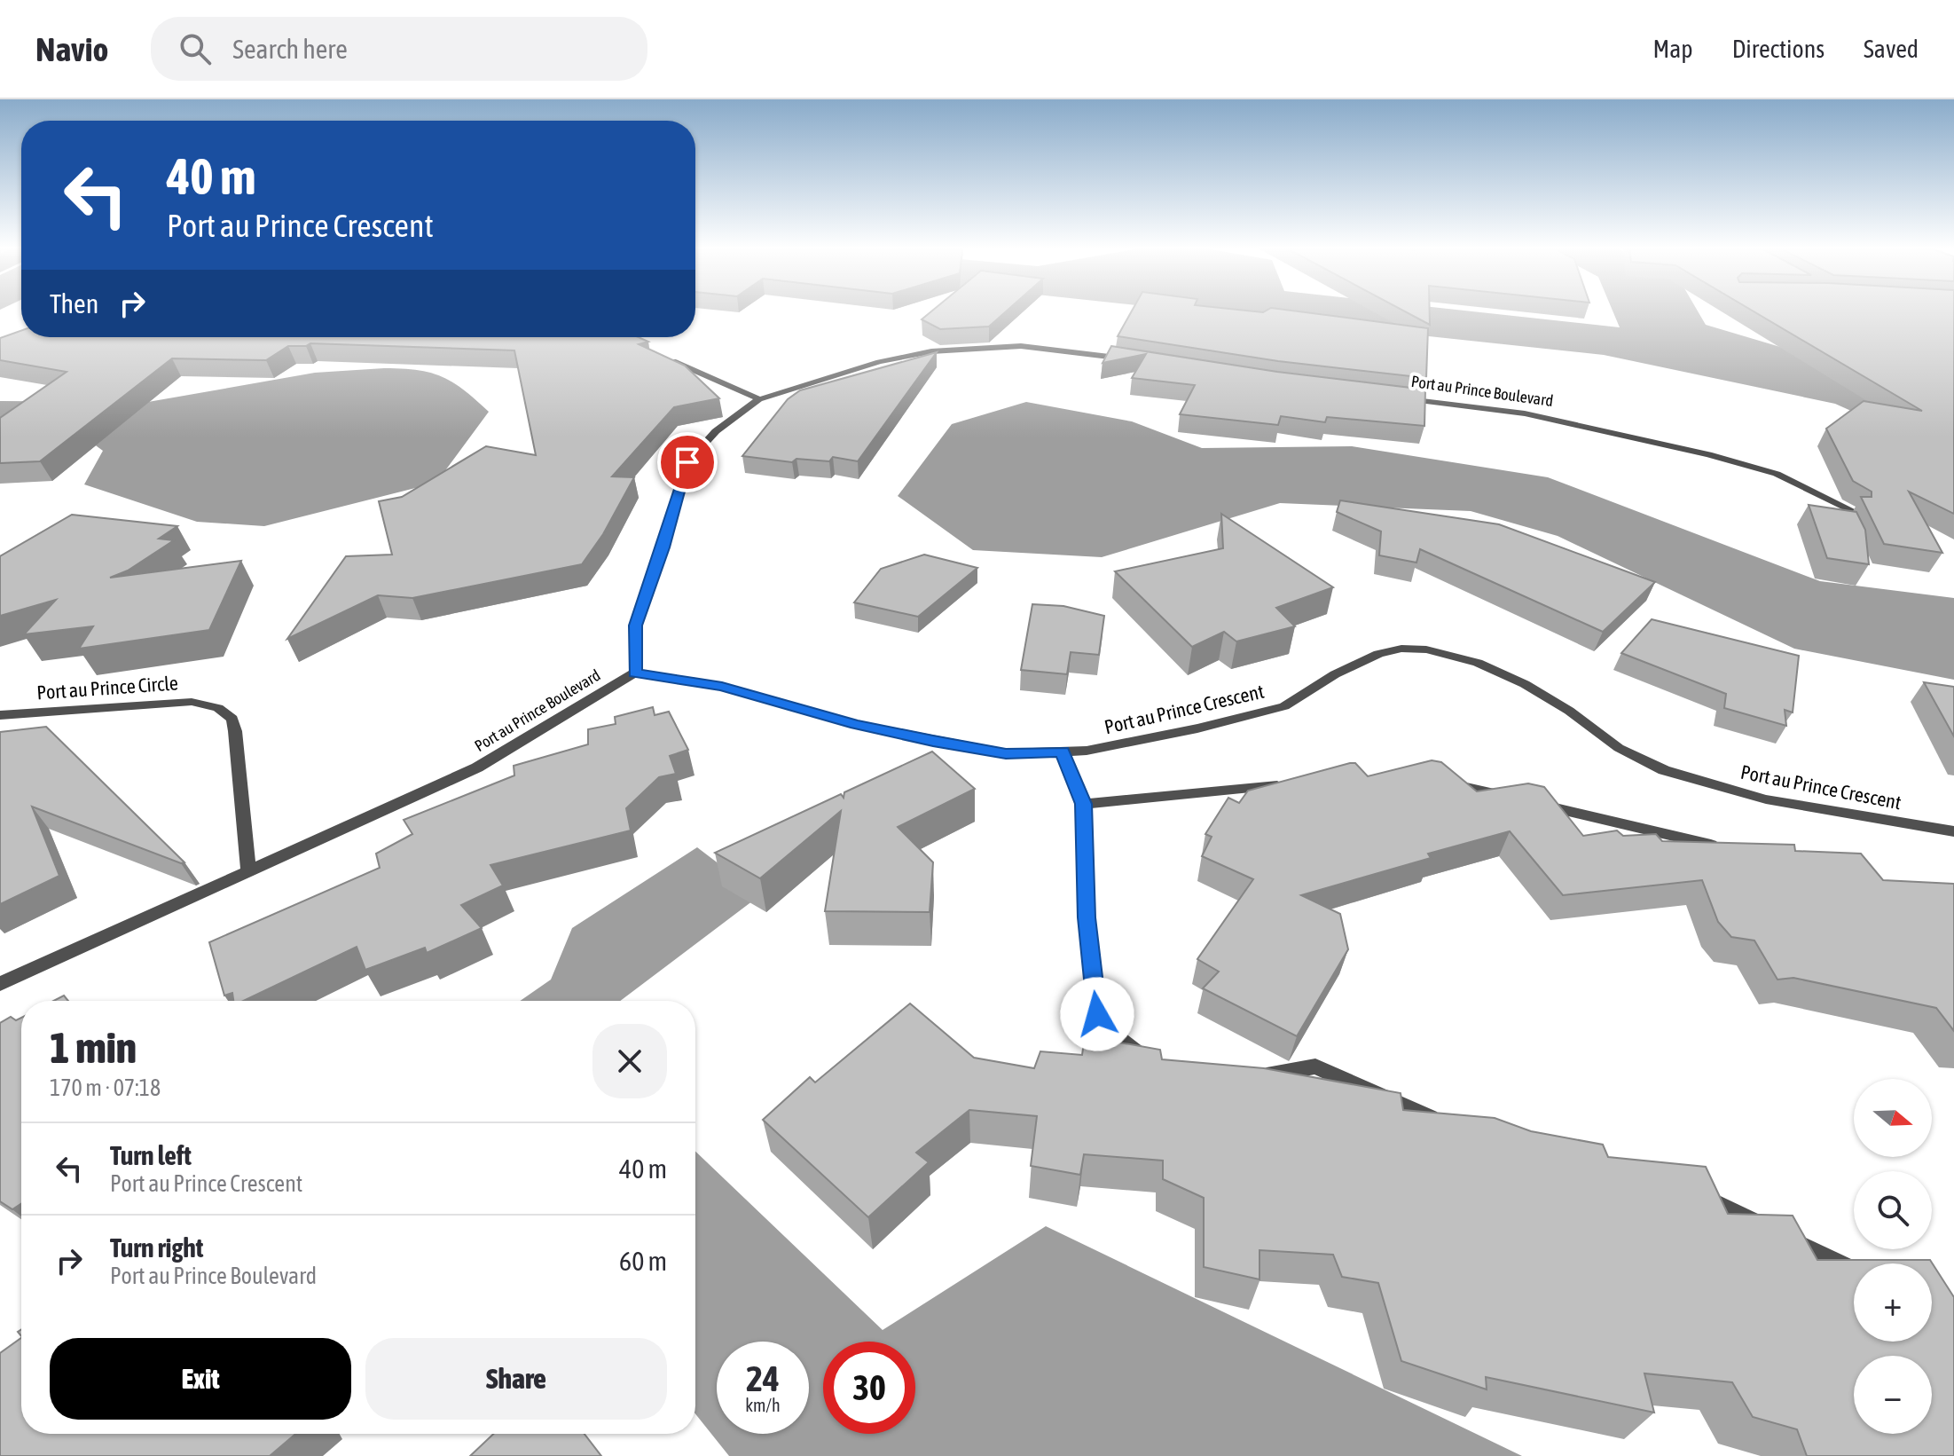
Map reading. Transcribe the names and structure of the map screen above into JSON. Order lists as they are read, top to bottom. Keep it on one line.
{"streets":{"street":["Port au Prince Boulevard","Port au Prince Circle","Port au Prince Crescent"]},"crossings":[["Port au Prince Boulevard","Port au Prince Circle"],["Port au Prince Boulevard","Port au Prince Crescent"]],"north":"right","page":{"header":"Navio","search":"Search here","nav":["Map","Directions","Saved"],"turn":["40 m","Port au Prince Crescent"],"then":"Then","heading":["1 min","170 m · 07:18"],"map_buttons":["+","−"],"list":[{"name":"Turn left","note":"Port au Prince Crescent","value":"40 m"},{"name":"Turn right","note":"Port au Prince Boulevard","value":"60 m"}],"buttons":["Exit","Share"],"speed":"24 km/h","limit":"30"}}
